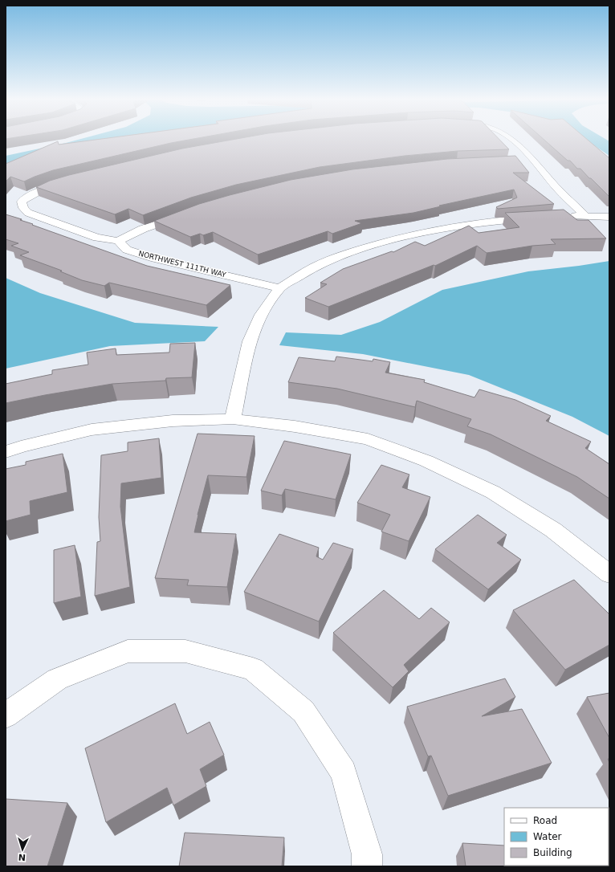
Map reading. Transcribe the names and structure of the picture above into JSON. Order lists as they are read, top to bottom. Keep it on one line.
{"streets":{"street":["NORTHWEST 111TH WAY"]},"legend":["Road","Water","Building"],"north":"bottom"}
